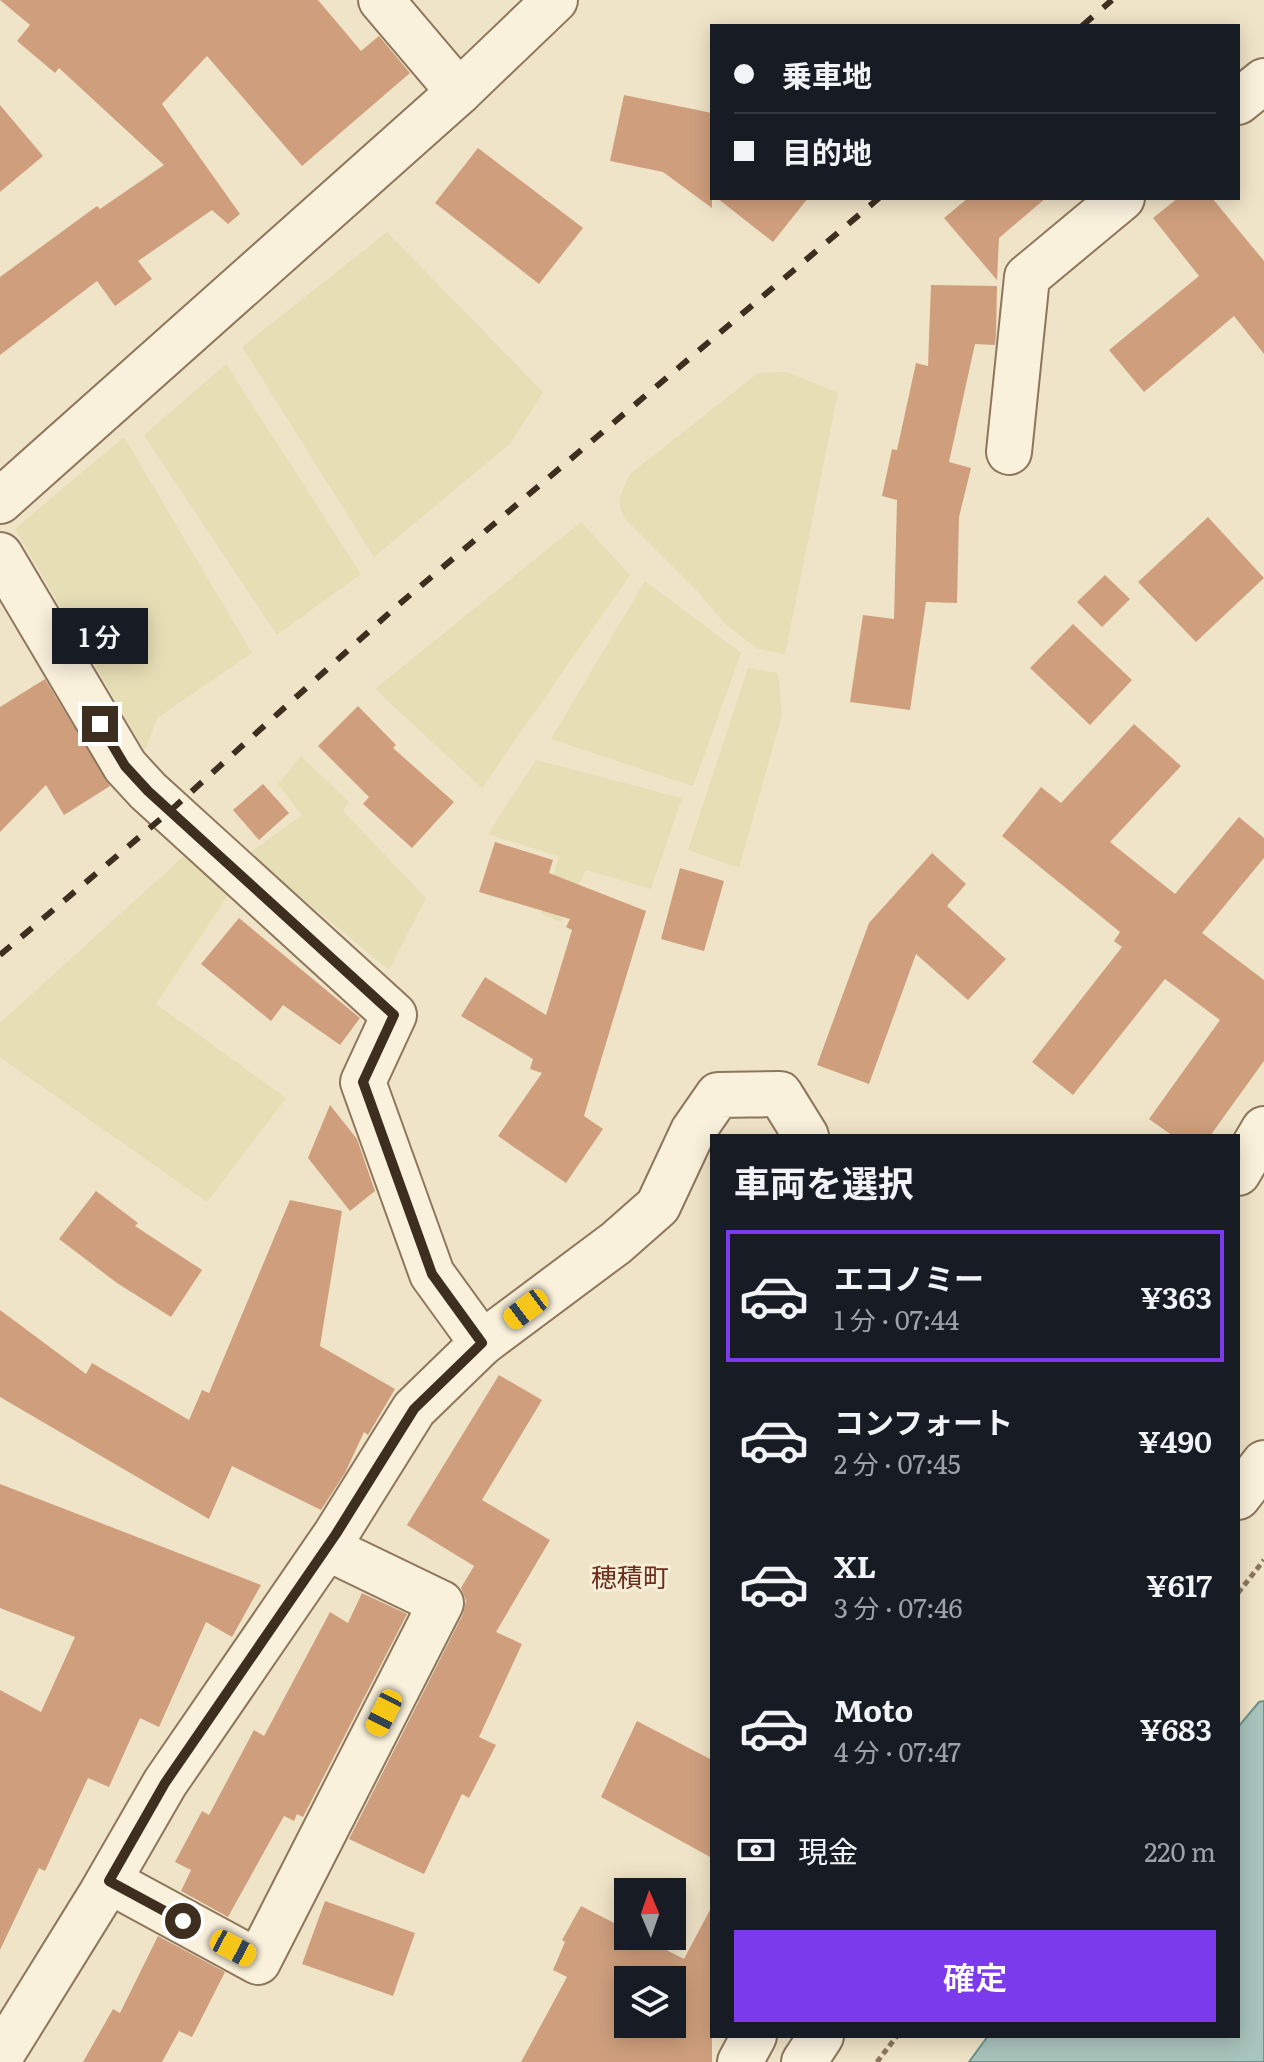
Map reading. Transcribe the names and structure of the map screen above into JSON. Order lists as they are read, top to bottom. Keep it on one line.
{"districts":["穂積町"],"north":"top","page":{"banner":["乗車地","目的地"],"bubble":"1 分","heading":"車両を選択","list":[{"name":"エコノミー","note":"1 分 · 07:44","value":"¥363"},{"name":"コンフォート","note":"2 分 · 07:45","value":"¥490"},{"name":"XL","note":"3 分 · 07:46","value":"¥617"},{"name":"Moto","note":"4 分 · 07:47","value":"¥683"}],"pay":["現金","220 m"],"buttons":"確定"}}
